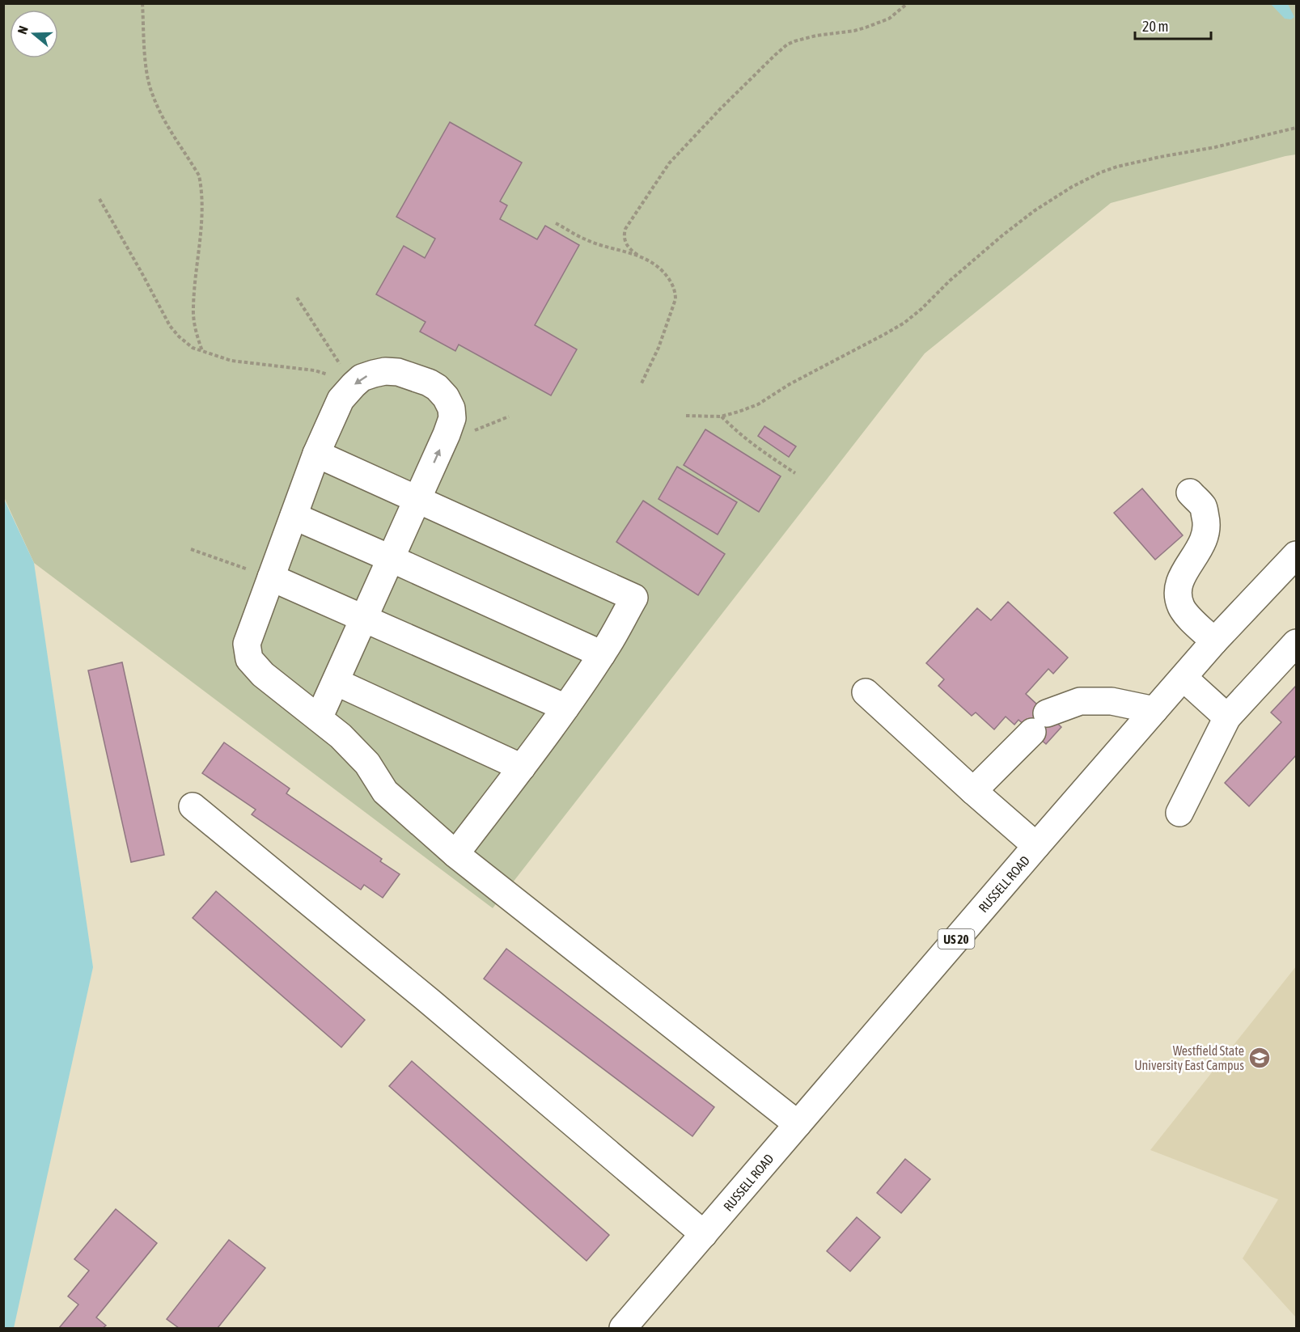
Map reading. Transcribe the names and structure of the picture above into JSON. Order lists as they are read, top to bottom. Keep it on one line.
{"streets":{"main road":["RUSSELL ROAD","US 20"]},"places":{"school or university":["Westfield State University East Campus"]},"scale_bar":"20 m","north":"left"}
